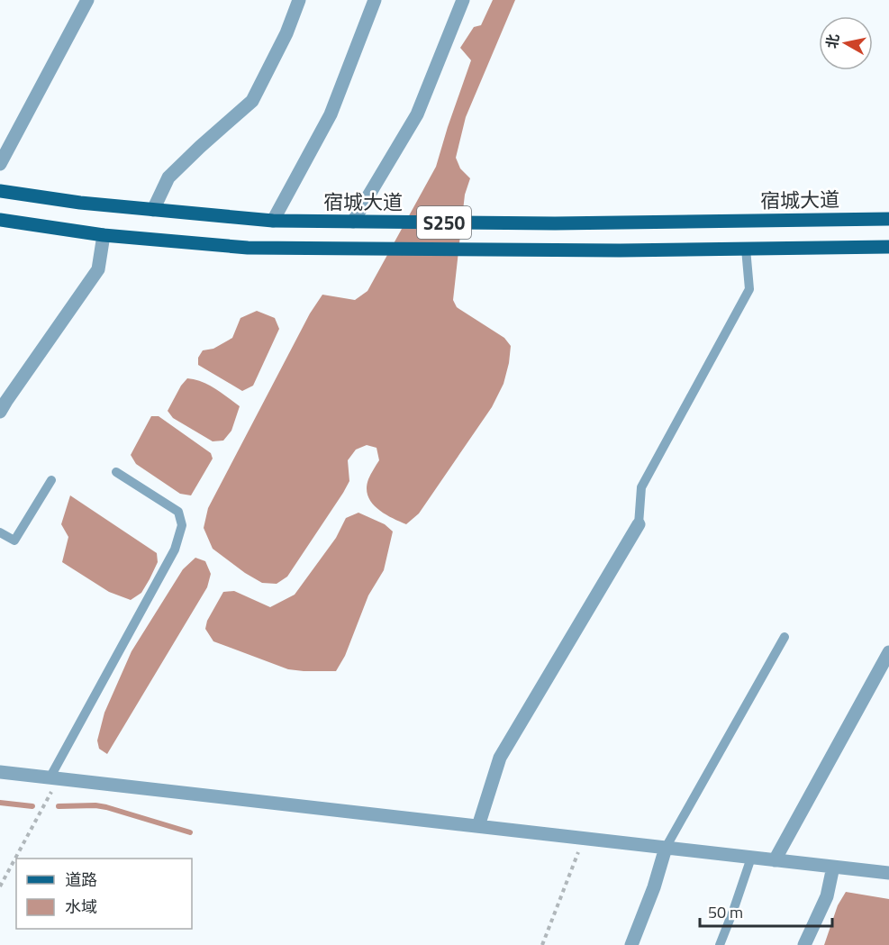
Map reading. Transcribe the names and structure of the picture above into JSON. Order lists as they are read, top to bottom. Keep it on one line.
{"streets":{"main road":["宿城大道","S250"]},"legend":["道路","水域"],"scale_bar":"50 m","north":"left"}
